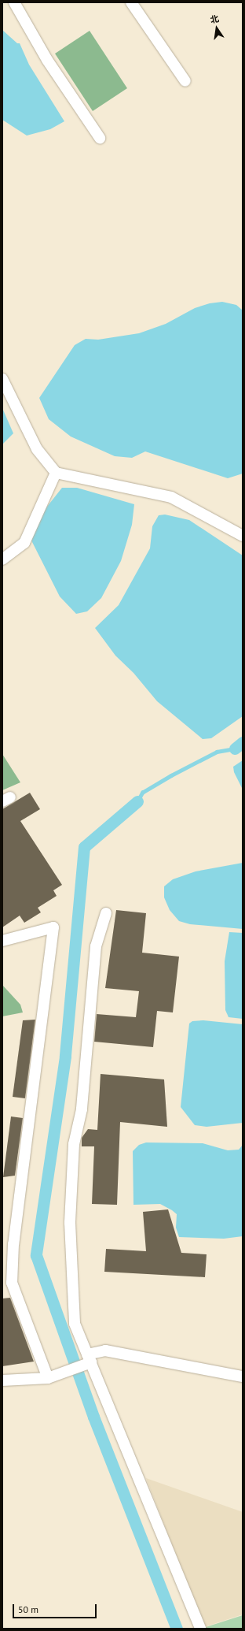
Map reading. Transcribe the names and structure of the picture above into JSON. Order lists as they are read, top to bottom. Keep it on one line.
{"scale_bar":"50 m","north":"top"}
